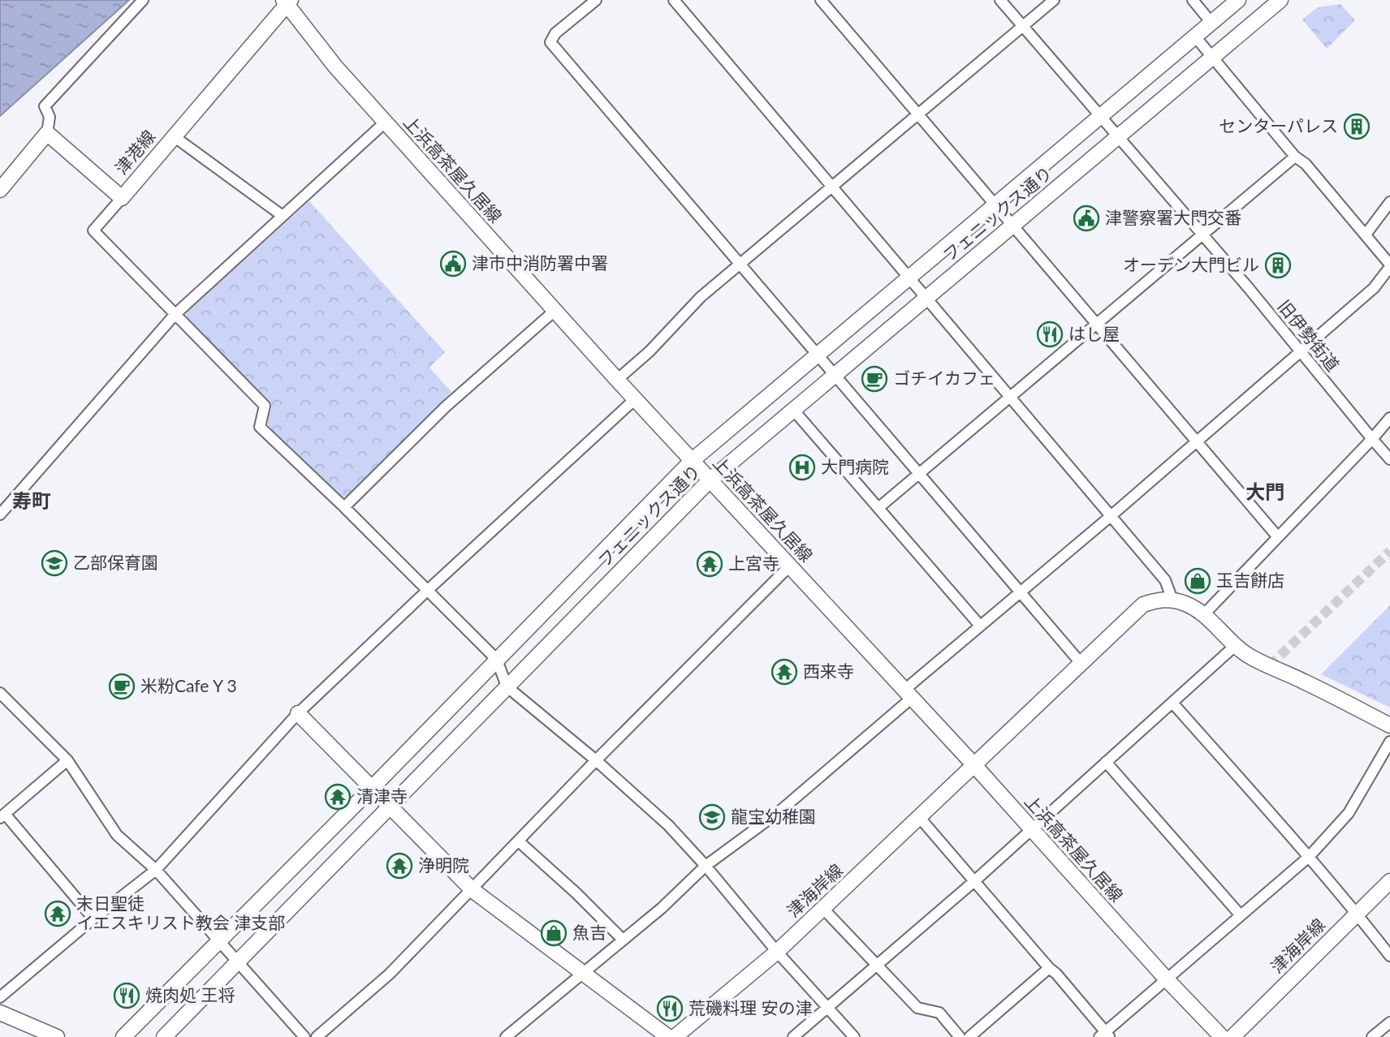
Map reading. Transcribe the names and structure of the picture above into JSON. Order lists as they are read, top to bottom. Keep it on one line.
{"streets":{"street":["津港線","上浜高茶屋久居線","フェニックス通り","旧伊勢街道","津海岸線"]},"crossings":[["津港線","上浜高茶屋久居線"],["上浜高茶屋久居線","フェニックス通り"],["上浜高茶屋久居線","津海岸線"],["フェニックス通り","旧伊勢街道"]],"districts":["大門","寿町"],"places":{"building":["センターパレス","オーデン大門ビル"],"public building":["津警察署大門交番","津市中消防署中署"],"restaurant":["はし屋","焼肉処 王将","荒磯料理 安の津"],"cafe":["ゴチイカフェ","米粉Cafe Y 3"],"hospital":["大門病院"],"school or university":["乙部保育園","龍宝幼稚園"],"temple":["上宮寺","西来寺","清津寺","浄明院","末日聖徒 イエスキリスト教会 津支部"],"shop":["玉吉餅店","魚吉"]}}
